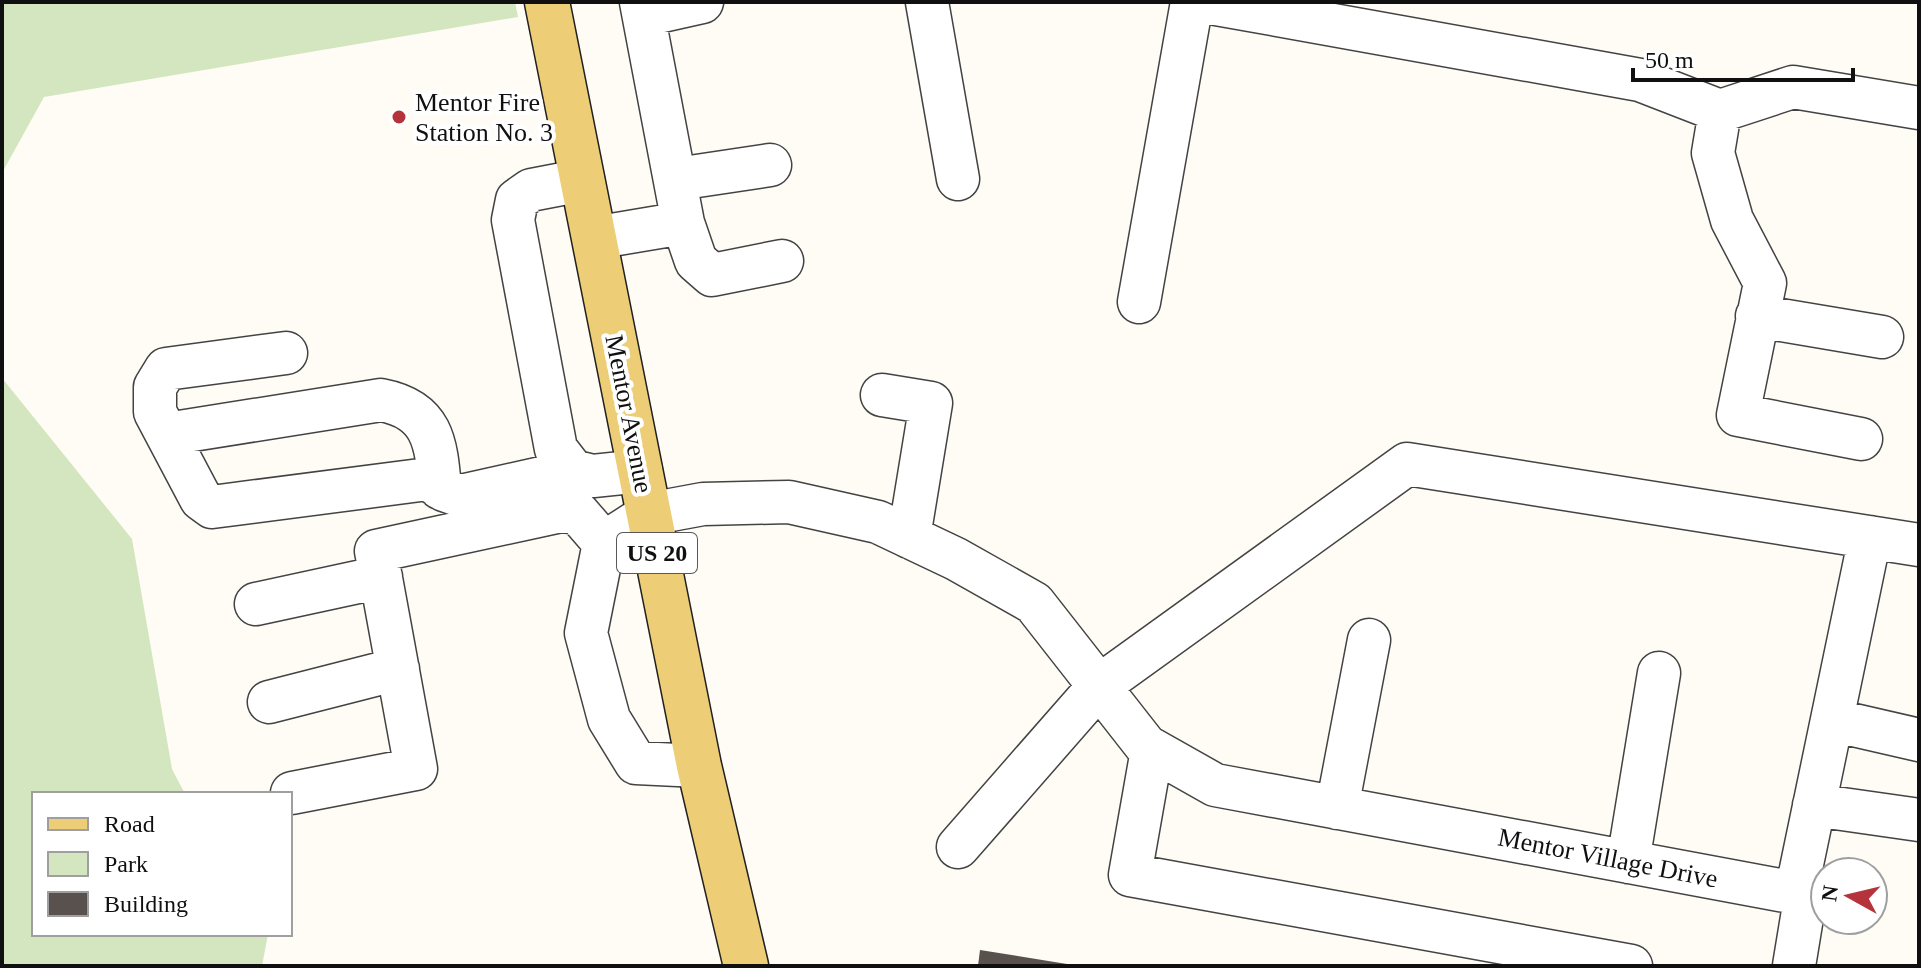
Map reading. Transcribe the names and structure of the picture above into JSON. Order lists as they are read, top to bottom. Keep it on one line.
{"streets":{"main road":["Mentor Avenue","US 20"],"street":["Mentor Village Drive"]},"crossings":[["Mentor Avenue","Mentor Village Drive"]],"places":["Mentor Fire Station No. 3"],"legend":["Road","Park","Building"],"scale_bar":"50 m","north":"left"}
